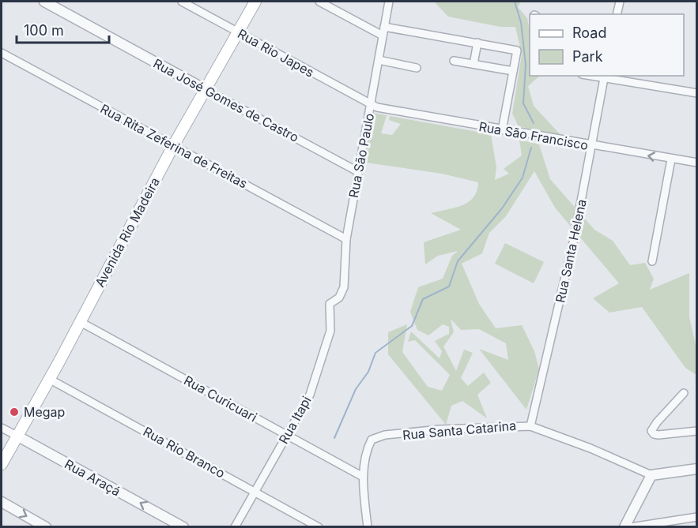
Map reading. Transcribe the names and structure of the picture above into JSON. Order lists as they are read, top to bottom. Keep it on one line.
{"streets":{"main road":["Avenida Rio Madeira"],"street":["Rua Rio Japes","Rua José Gomes de Castro","Rua São Francisco","Rua Rita Zeferina de Freitas","Rua São Paulo","Rua Santa Helena","Rua Curicuari","Rua Itapi","Rua Santa Catarina","Rua Rio Branco","Rua Araçá"]},"crossings":[["Rua Rio Japes","Rua São Francisco"],["Rua Rio Japes","Rua São Paulo"],["Rua Rio Japes","Avenida Rio Madeira"],["Rua José Gomes de Castro","Rua São Paulo"],["Rua José Gomes de Castro","Avenida Rio Madeira"],["Rua São Francisco","Rua São Paulo"],["Rua São Francisco","Rua Santa Helena"],["Rua Rita Zeferina de Freitas","Rua São Paulo"],["Rua Rita Zeferina de Freitas","Avenida Rio Madeira"],["Rua São Paulo","Rua Itapi"],["Avenida Rio Madeira","Rua Curicuari"],["Avenida Rio Madeira","Rua Rio Branco"],["Avenida Rio Madeira","Rua Araçá"],["Rua Santa Helena","Rua Santa Catarina"],["Rua Curicuari","Rua Itapi"],["Rua Curicuari","Rua Santa Catarina"],["Rua Itapi","Rua Rio Branco"]],"one_way":["Rua Araçá"],"places":["Megap"],"legend":["Road","Park"],"scale_bar":"100 m"}
